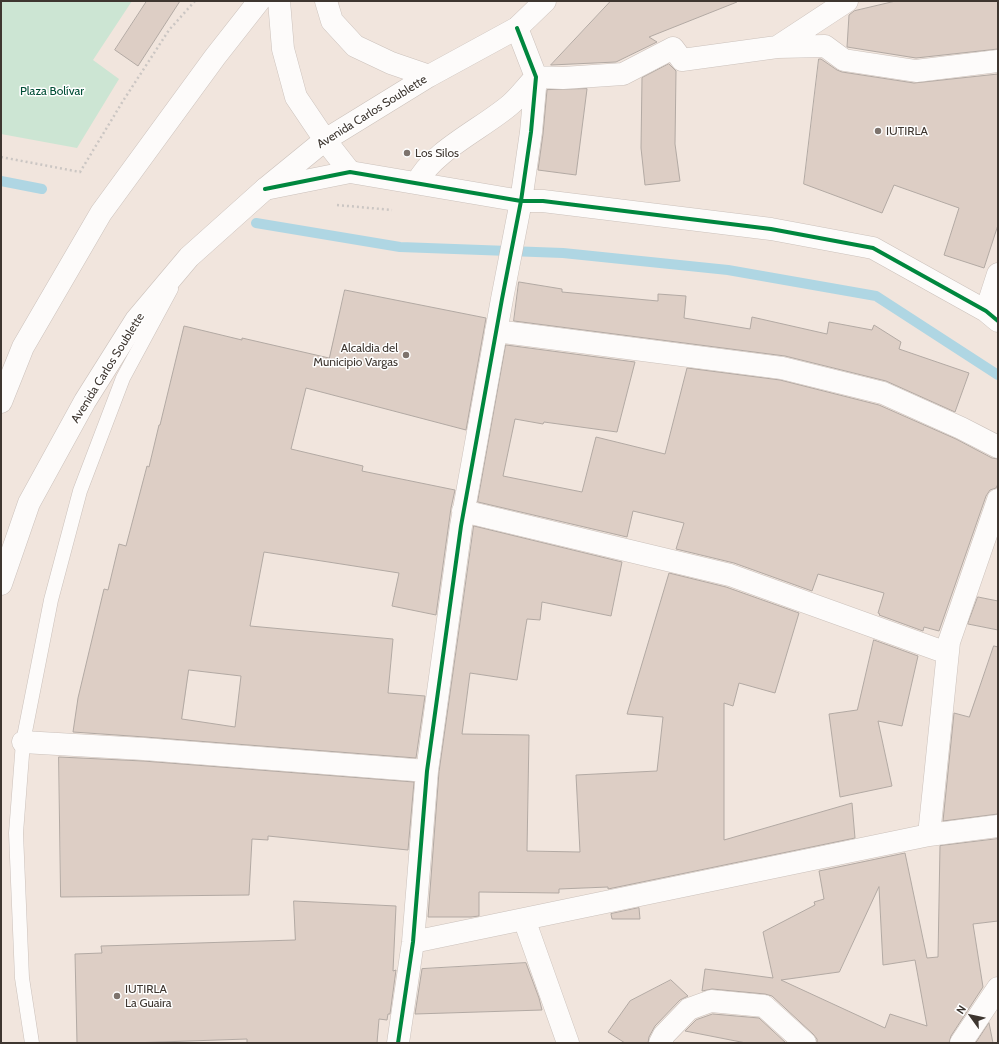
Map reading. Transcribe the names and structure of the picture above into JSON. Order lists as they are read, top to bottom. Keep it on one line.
{"streets":{"street":["Avenida Carlos Soublette"]},"parks":["Plaza Bolívar"],"places":["IUTIRLA","Los Silos","Alcaldia del Municipio Vargas","IUTIRLA La Guaira"],"north":"top left"}
